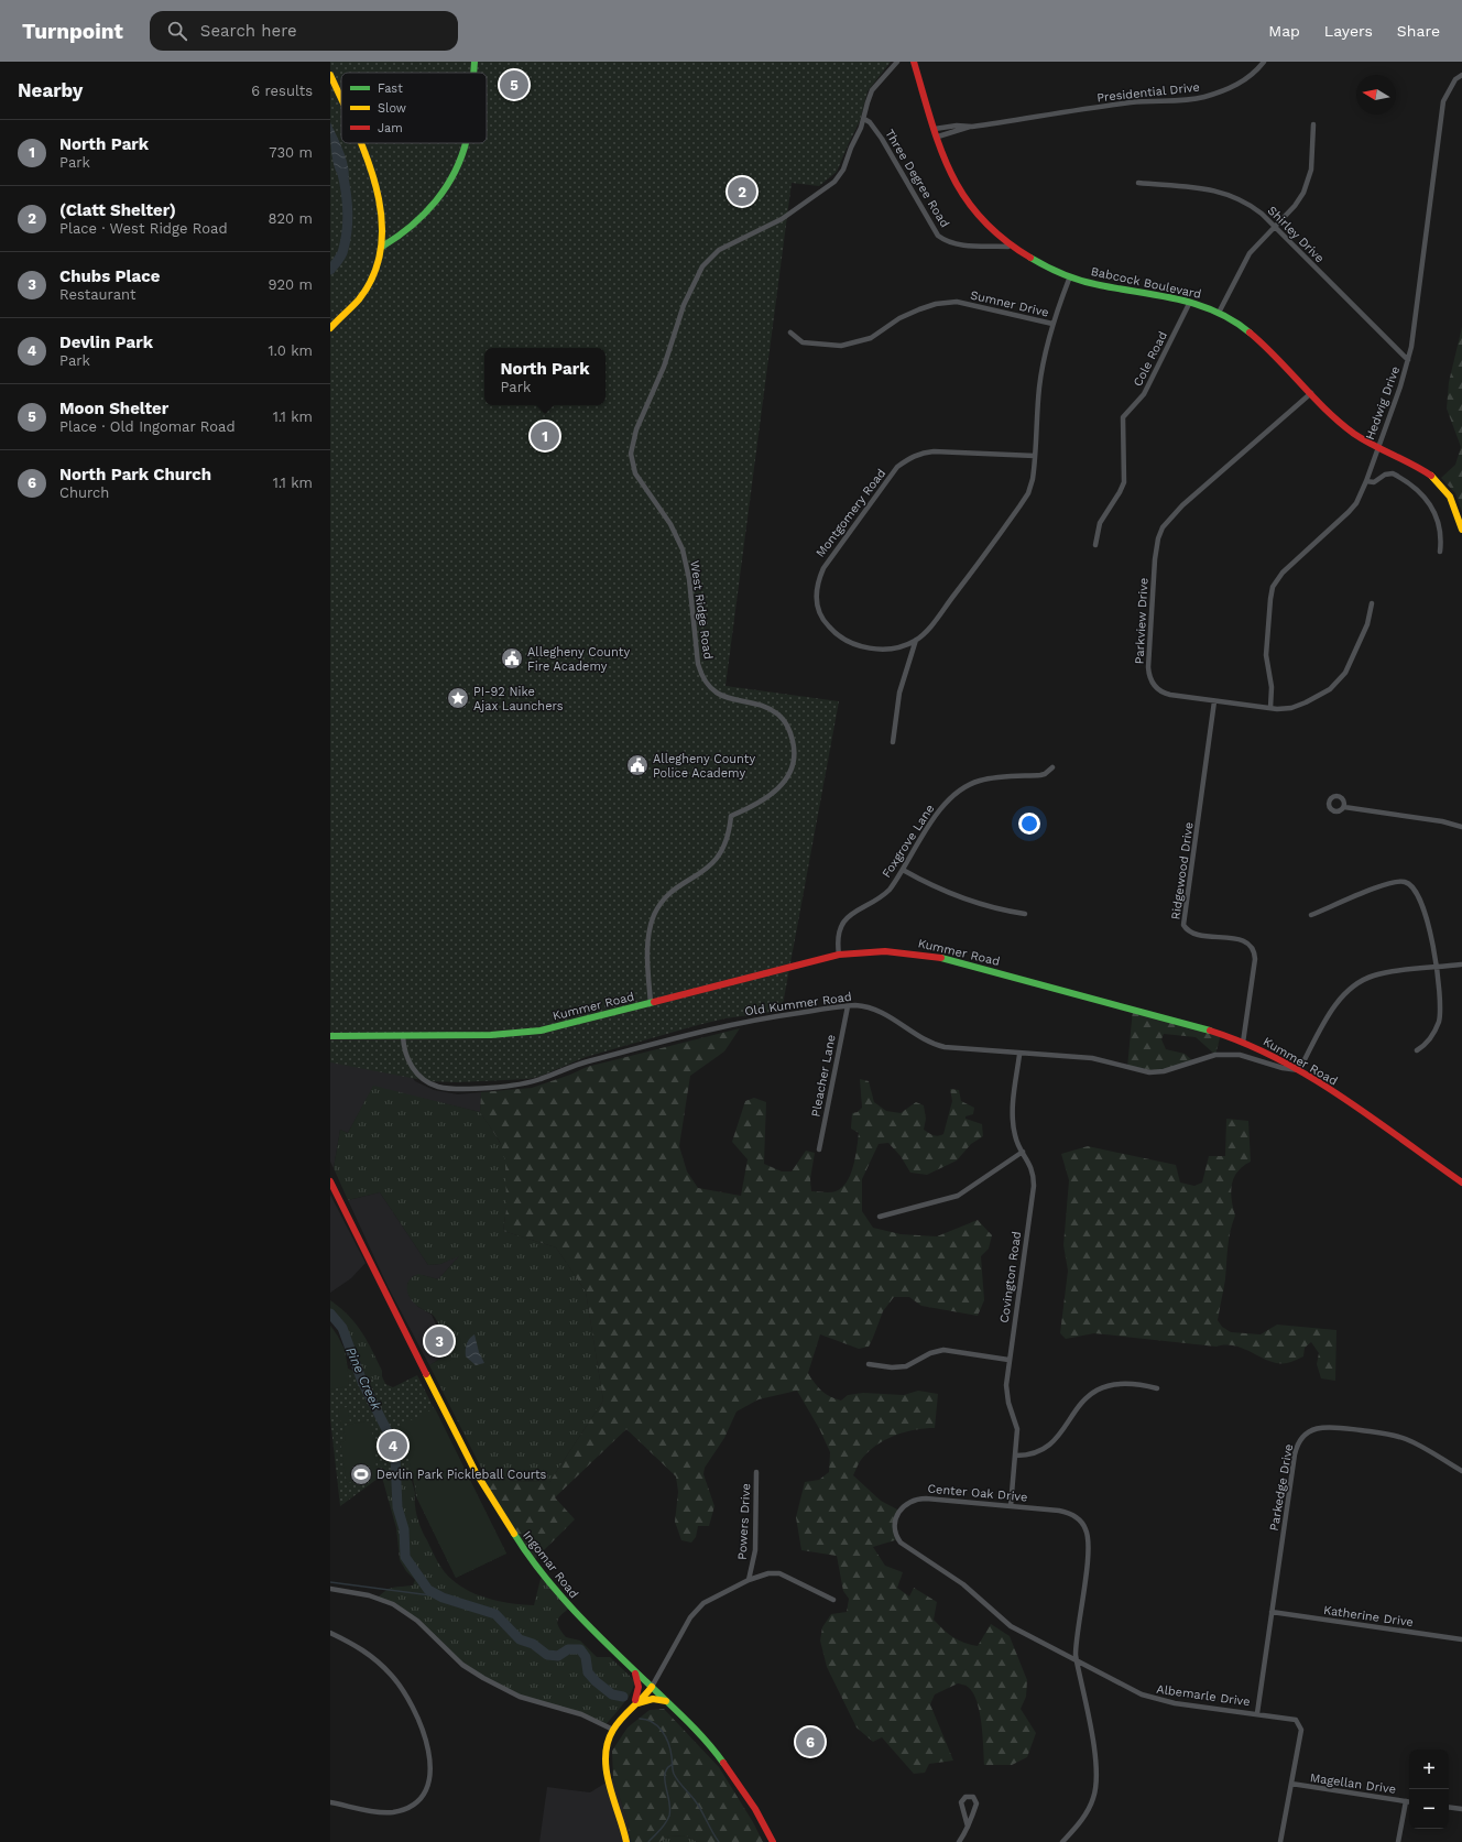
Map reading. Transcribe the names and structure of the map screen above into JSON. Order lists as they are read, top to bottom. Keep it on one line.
{"streets":{"main road":["Babcock Boulevard","Kummer Road","Ingomar Road"],"street":["Presidential Drive","Three Degree Road","Shirley Drive","Sumner Drive","Cole Road","Hedwig Drive","Montgomery Road","West Ridge Road","Parkview Drive","Foxgrove Lane","Ridgewood Drive","Old Kummer Road","Pleacher Lane","Covington Road","Parkedge Drive","Center Oak Drive","Powers Drive","Katherine Drive","Albemarle Drive","Magellan Drive"]},"crossings":[["Presidential Drive","Babcock Boulevard"],["Three Degree Road","Babcock Boulevard"],["Three Degree Road","West Ridge Road"],["Shirley Drive","Hedwig Drive"],["Babcock Boulevard","Cole Road"],["Babcock Boulevard","Hedwig Drive"],["Babcock Boulevard","Montgomery Road"],["Babcock Boulevard","Parkview Drive"],["Sumner Drive","Montgomery Road"],["Hedwig Drive","Parkview Drive"],["West Ridge Road","Kummer Road"],["Parkview Drive","Ridgewood Drive"],["Foxgrove Lane","Kummer Road"],["Ridgewood Drive","Kummer Road"],["Kummer Road","Old Kummer Road"],["Old Kummer Road","Pleacher Lane"],["Old Kummer Road","Covington Road"],["Covington Road","Center Oak Drive"],["Parkedge Drive","Katherine Drive"],["Parkedge Drive","Albemarle Drive"],["Center Oak Drive","Albemarle Drive"],["Albemarle Drive","Magellan Drive"]],"water":["Pine Creek"],"places":{"public building":["Allegheny County Fire Academy","Allegheny County Police Academy"],"place":["PI-92 Nike Ajax Launchers"],"sports":["Devlin Park Pickleball Courts"]},"legend":["Fast","Slow","Jam"],"north":"left","page":{"header":"Turnpoint","search":"Search here","nav":["Map","Layers","Share"],"heading":["Nearby","6 results"],"pins":["5","2","1","3","4","6"],"list":[{"mark":"1","name":"North Park","note":"Park","value":"730 m"},{"mark":"2","name":"(Clatt Shelter)","note":"Place · West Ridge Road","value":"820 m"},{"mark":"3","name":"Chubs Place","note":"Restaurant","value":"920 m"},{"mark":"4","name":"Devlin Park","note":"Park","value":"1.0 km"},{"mark":"5","name":"Moon Shelter","note":"Place · Old Ingomar Road","value":"1.1 km"},{"mark":"6","name":"North Park Church","note":"Church","value":"1.1 km"}],"popup":["North Park","Park"],"map_buttons":["+","−"]}}
